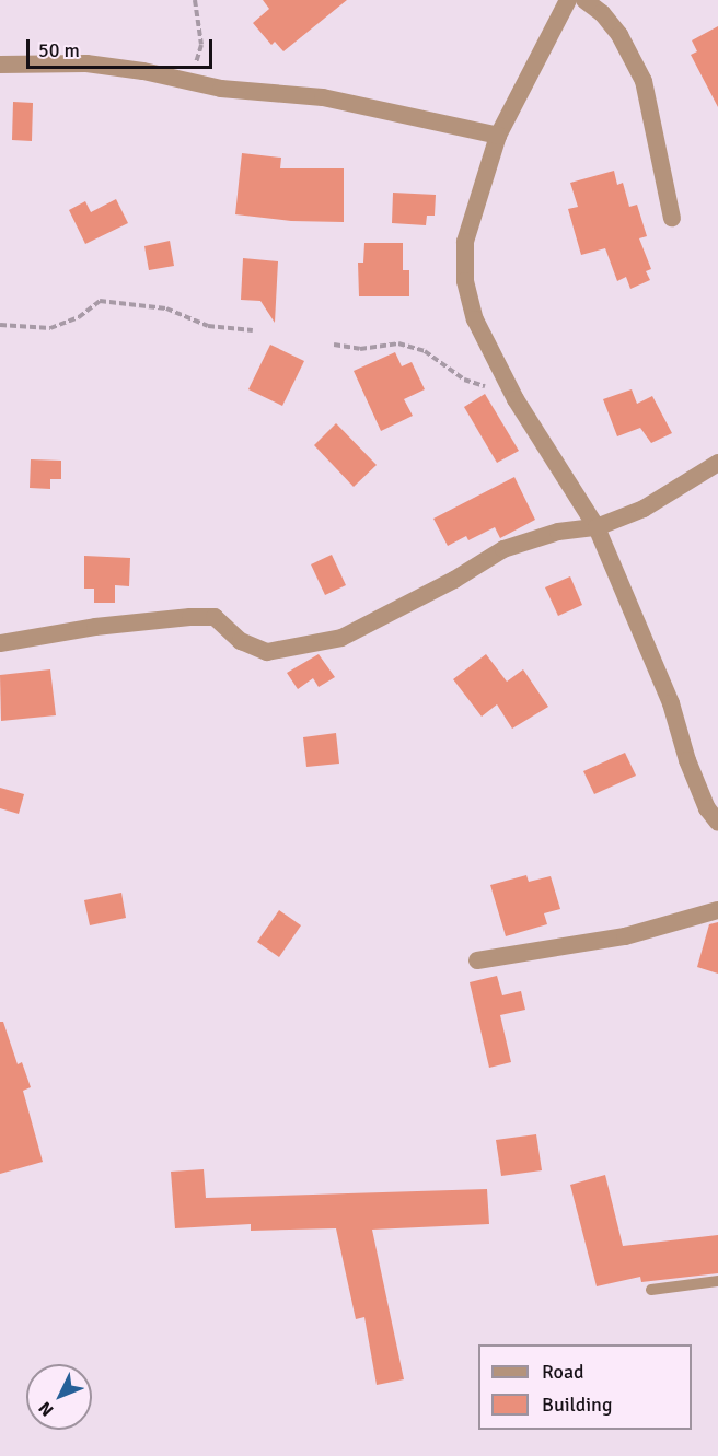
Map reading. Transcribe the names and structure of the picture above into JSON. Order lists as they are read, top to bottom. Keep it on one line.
{"legend":["Road","Building"],"scale_bar":"50 m","north":"bottom left"}
